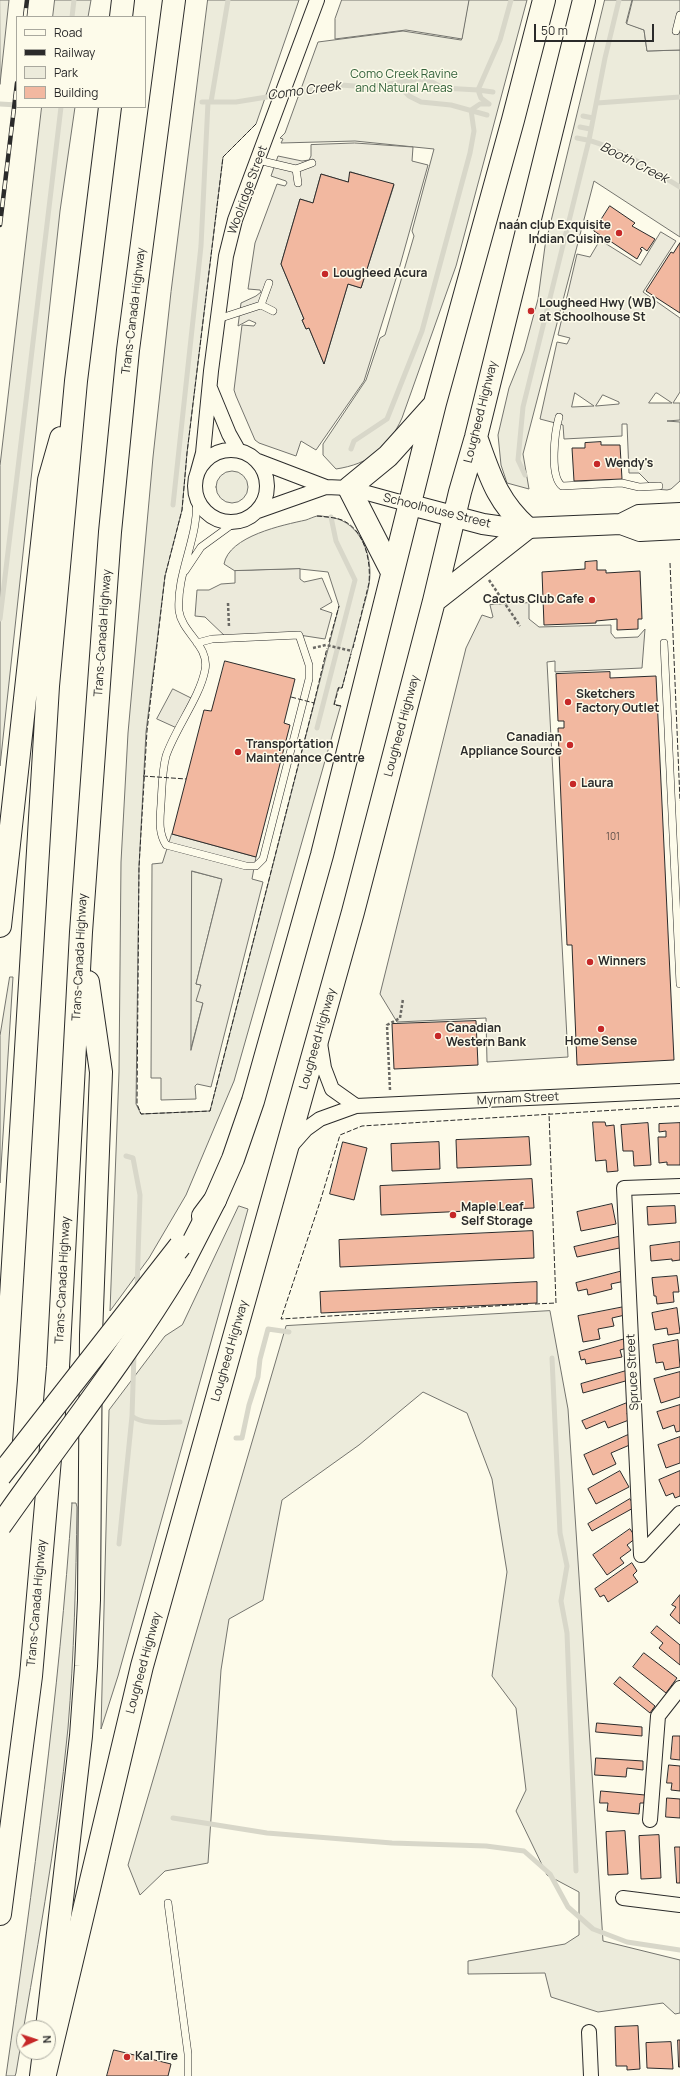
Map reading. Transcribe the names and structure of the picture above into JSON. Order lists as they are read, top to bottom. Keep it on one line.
{"streets":{"main road":["Trans-Canada Highway","Lougheed Highway","Schoolhouse Street"],"street":["Woolridge Street","Myrnam Street","Spruce Street"]},"crossings":[["Woolridge Street","Schoolhouse Street"],["Lougheed Highway","Schoolhouse Street"],["Lougheed Highway","Myrnam Street"]],"water":["Como Creek","Booth Creek"],"parks":["Como Creek Ravine and Natural Areas"],"places":["naán club Exquisite Indian Cuisine","Lougheed Acura","Lougheed Hwy (WB) at Schoolhouse St","Wendy's","Cactus Club Cafe","Sketchers Factory Outlet","Canadian Appliance Source","Transportation Maintenance Centre","Laura","Winners","Home Sense","Canadian Western Bank","Maple Leaf Self Storage","Kal Tire"],"house_numbers":["101"],"legend":["Road","Railway","Park","Building"],"scale_bar":"50 m","north":"right"}
